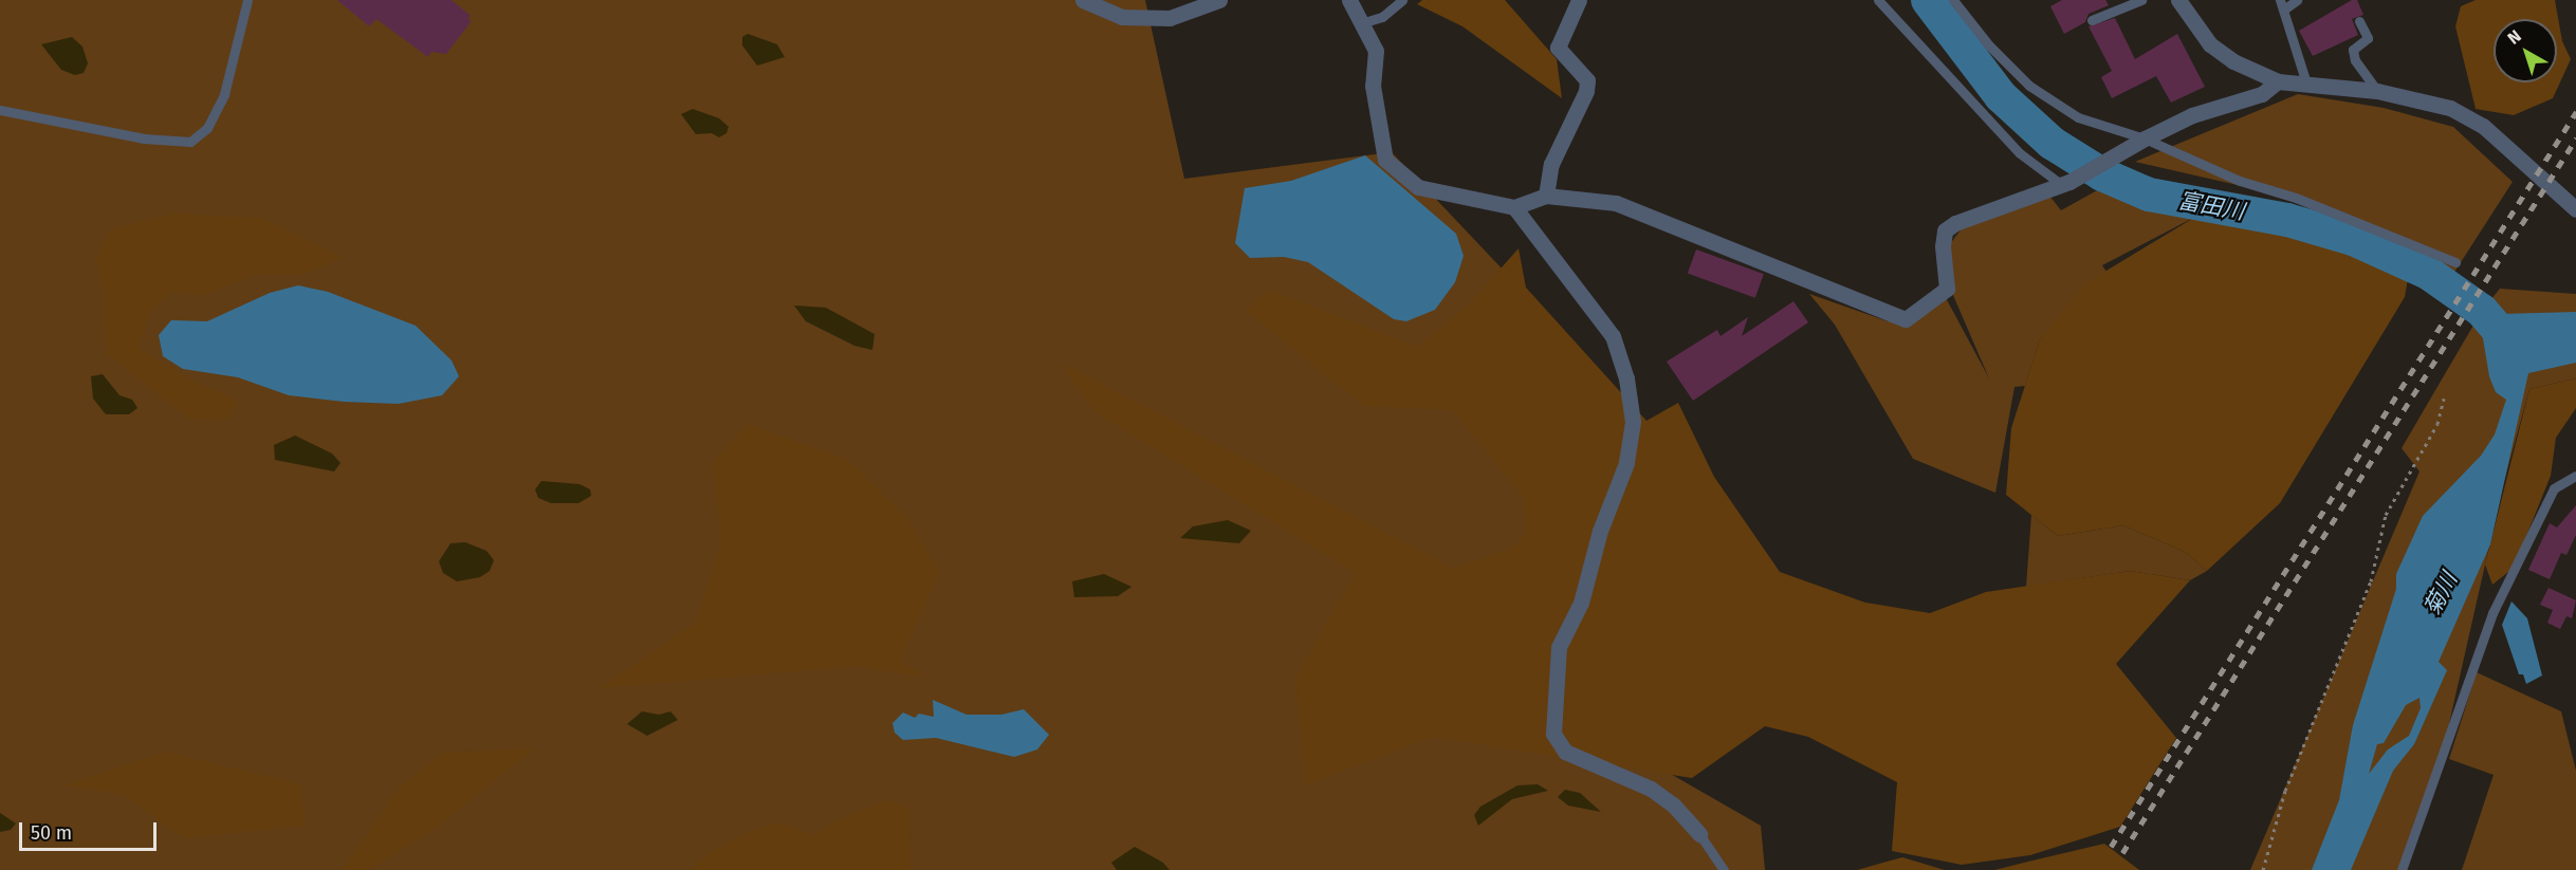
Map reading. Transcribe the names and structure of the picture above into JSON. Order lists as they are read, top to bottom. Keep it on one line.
{"water":["富田川","菊川"],"scale_bar":"50 m","north":"top left"}
